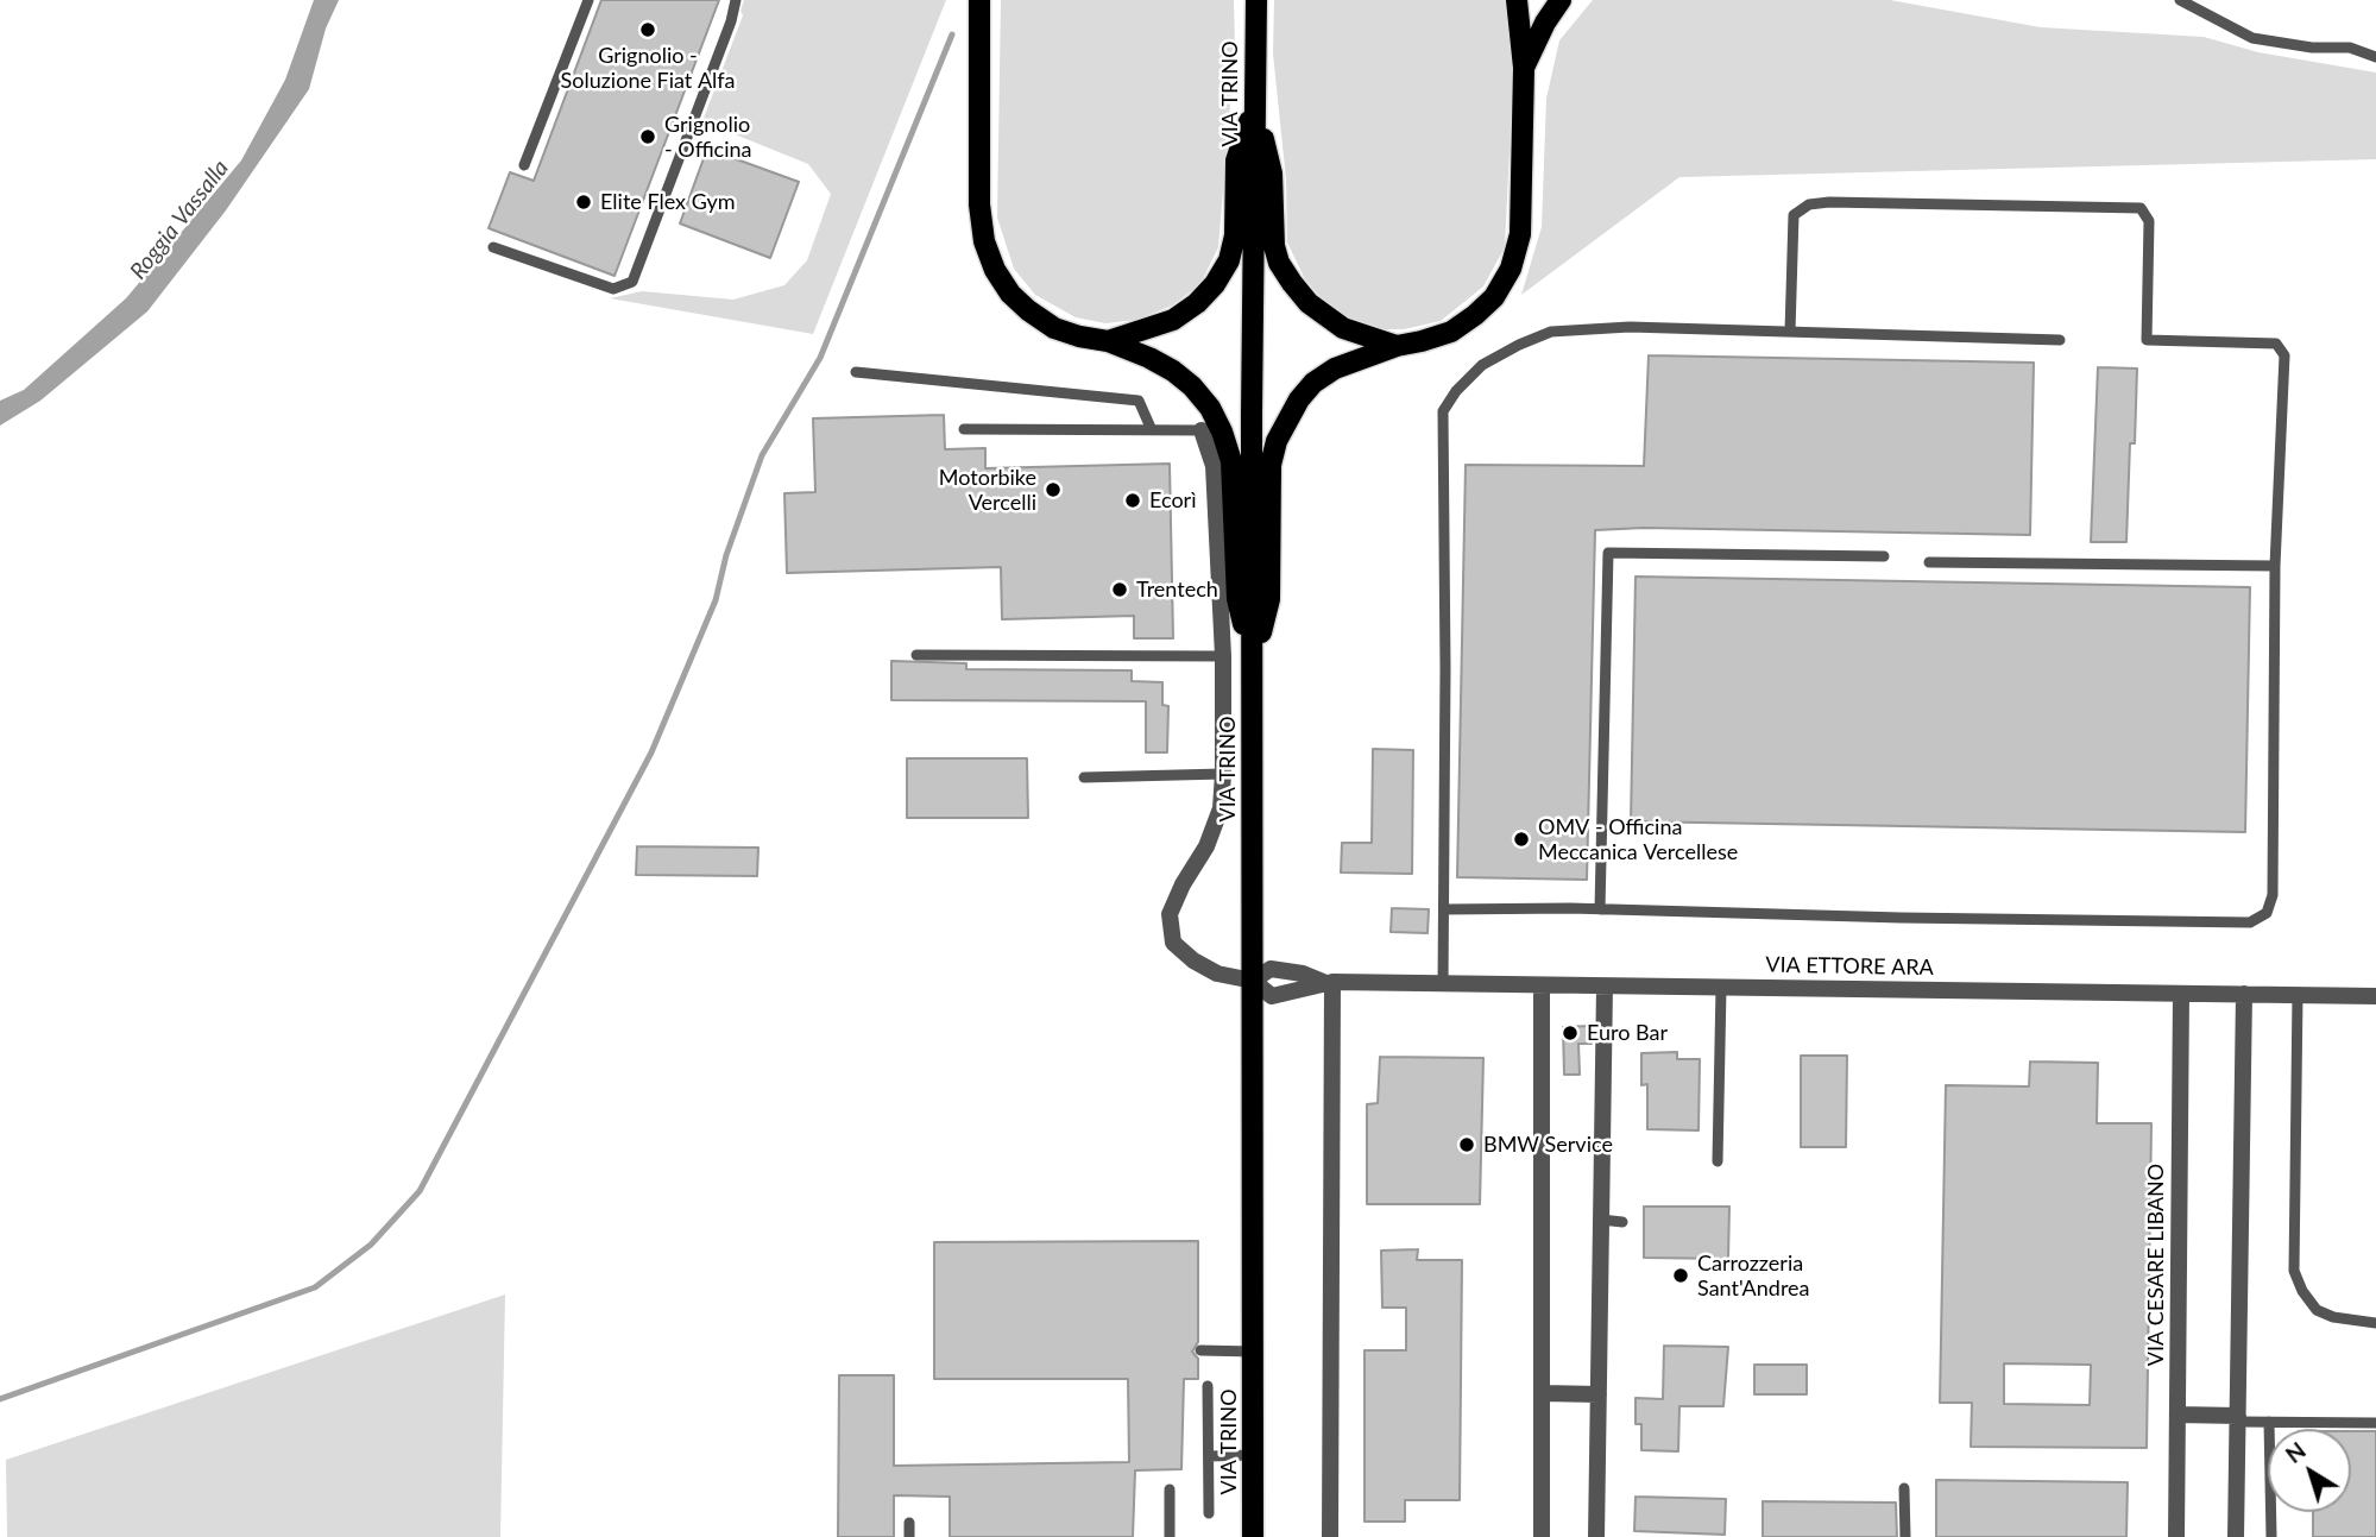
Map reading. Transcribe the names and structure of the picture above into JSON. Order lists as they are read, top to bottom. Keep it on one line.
{"streets":{"main road":["VIA TRINO"],"street":["VIA ETTORE ARA","VIA CESARE LIBANO"]},"crossings":[["VIA TRINO","VIA ETTORE ARA"],["VIA ETTORE ARA","VIA CESARE LIBANO"]],"water":["Roggia Vassalla"],"places":["Grignolio - Soluzione Fiat Alfa","Grignolio - Officina","Elite Flex Gym","Motorbike Vercelli","Ecorì","Trentech","OMV - Officina Meccanica Vercellese","Euro Bar","BMW Service","Carrozzeria Sant'Andrea"],"north":"top left"}
